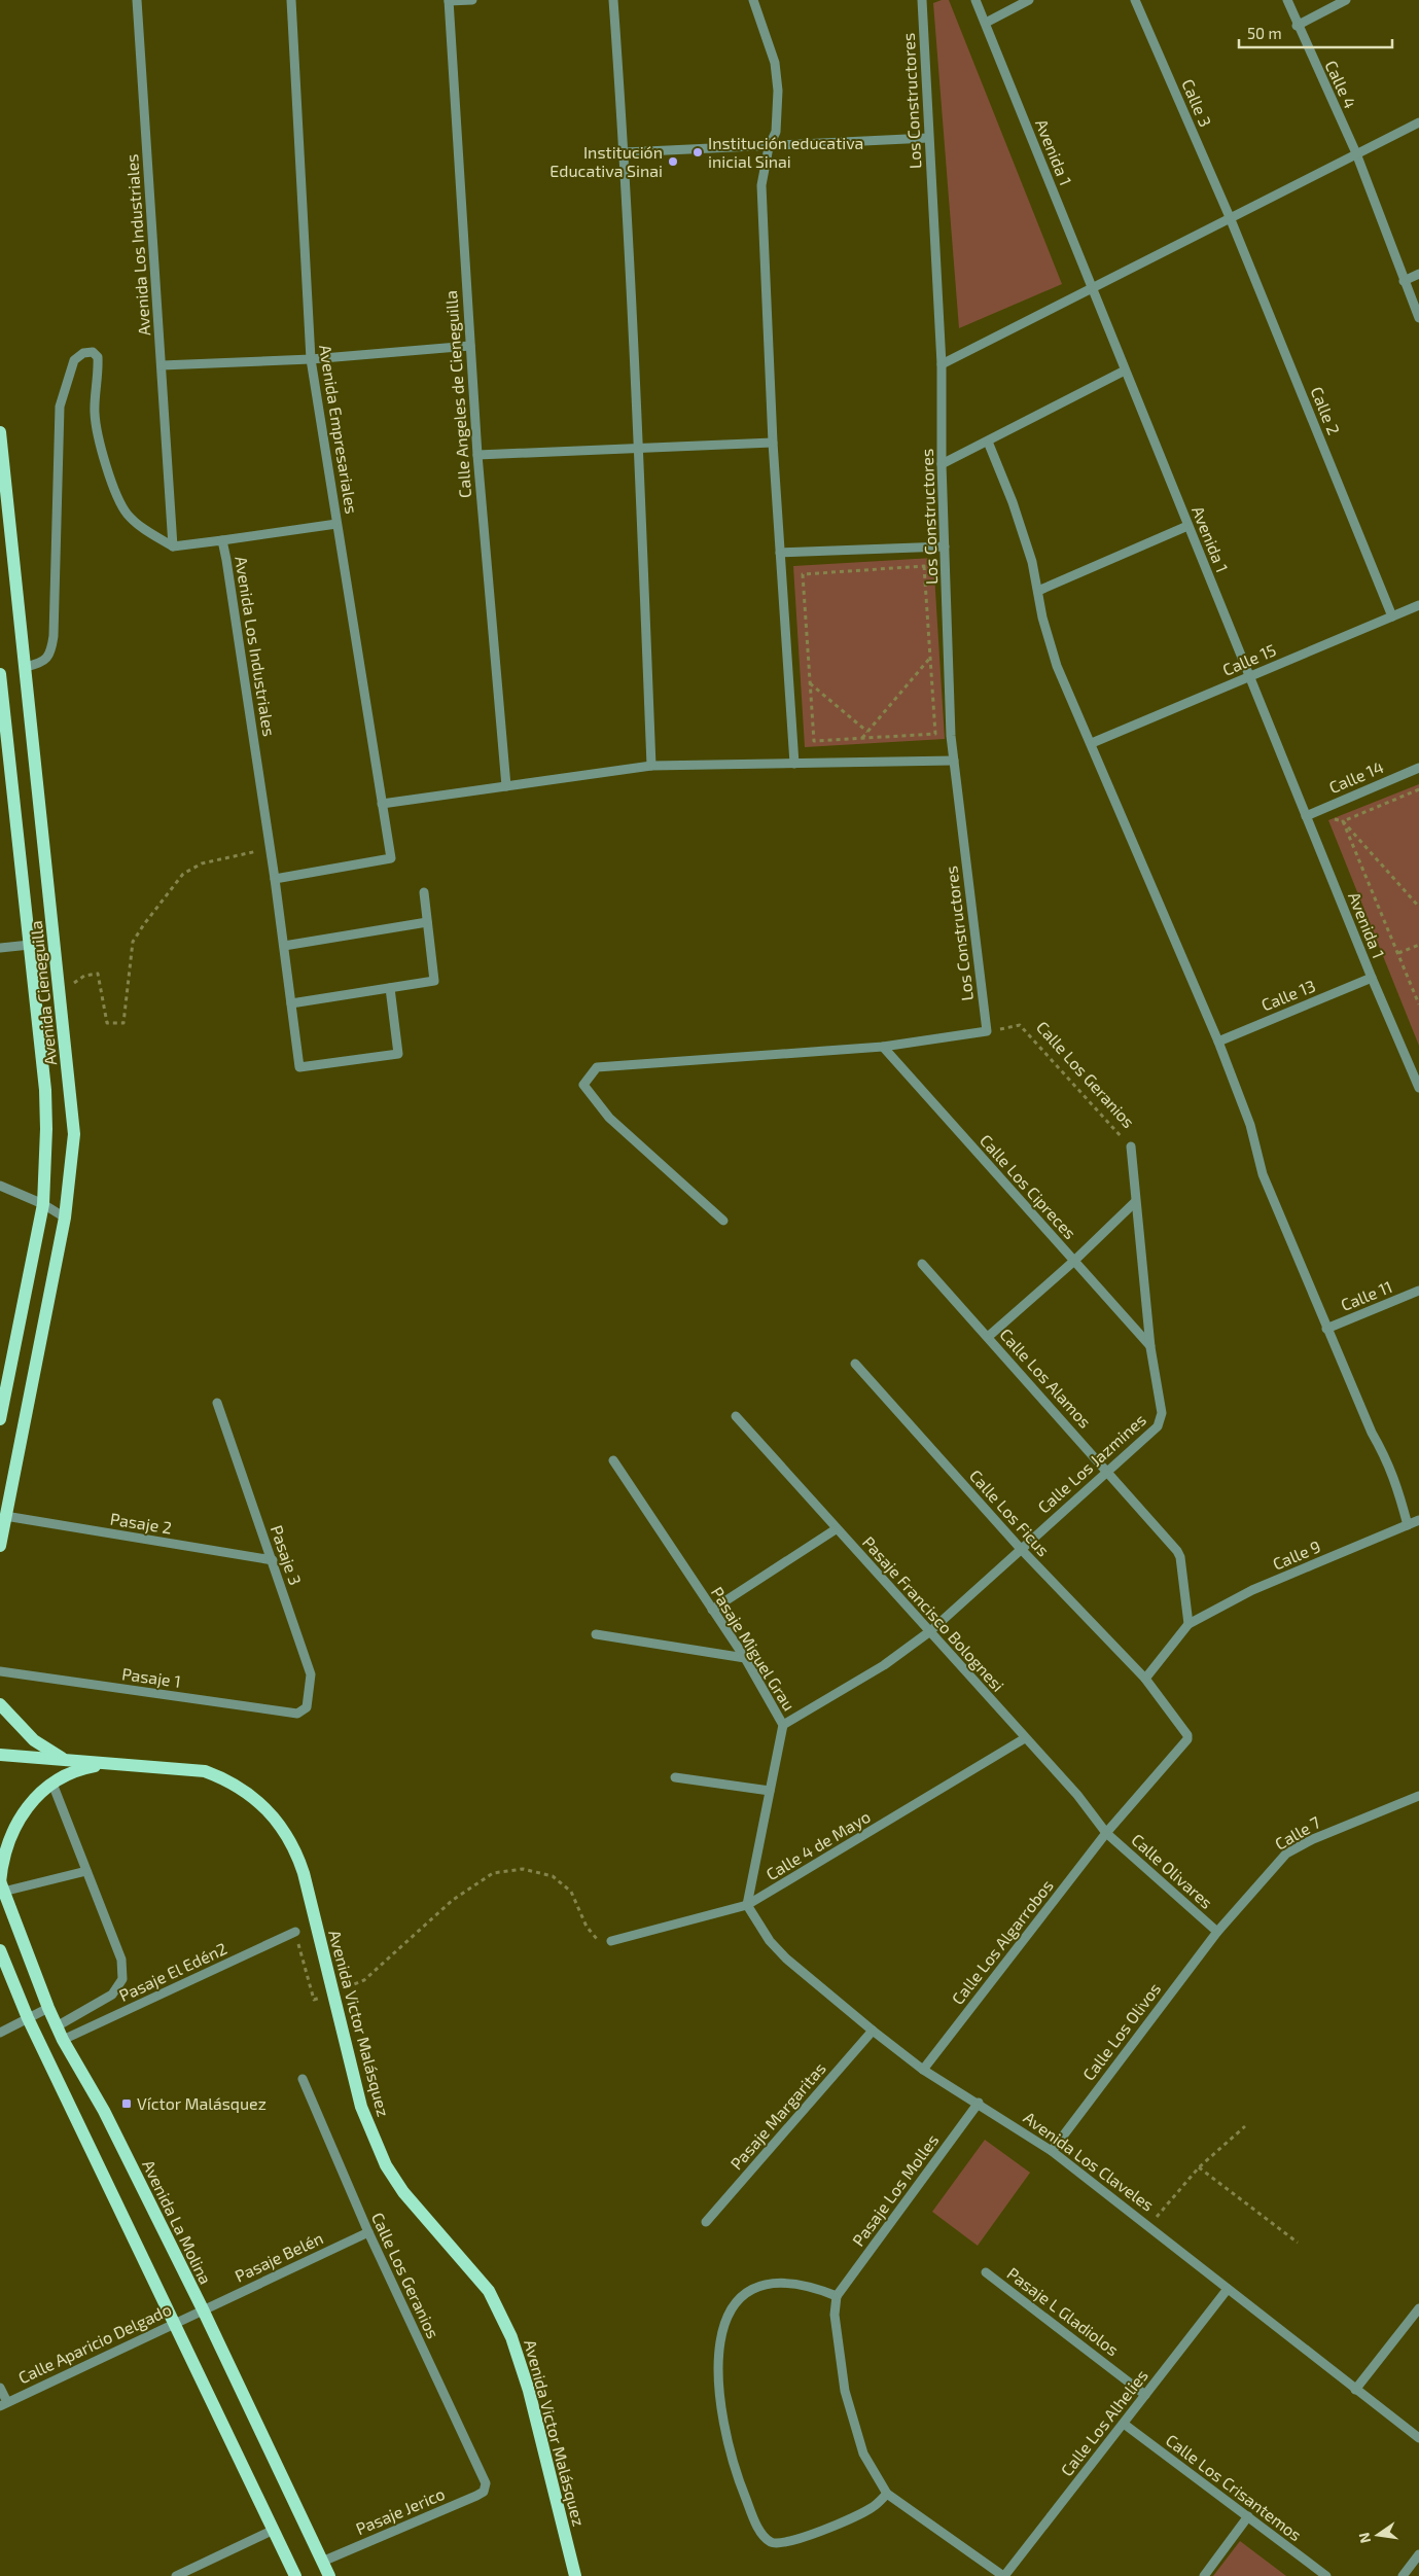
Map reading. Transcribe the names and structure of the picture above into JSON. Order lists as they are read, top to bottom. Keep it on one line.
{"streets":{"main road":["Avenida Cieneguilla","Avenida Victor Malásquez","Avenida La Molina"],"street":["Calle 4","Los Constructores","Calle 3","Avenida 1","Avenida Los Industriales","Calle Angeles de Cieneguilla","Calle 2","Avenida Empresariales","Calle 15","Calle 14","Calle 13","Calle Los Geranios","Calle Los Cipreces","Calle 11","Calle Los Alamos","Calle Los Jazmines","Calle Los Ficus","Pasaje 2","Pasaje 3","Calle 9","Pasaje Francisco Bolognesi","Pasaje Miguel Grau","Pasaje 1","Calle 7","Calle 4 de Mayo","Calle Olivares","Calle Los Algarrobos","Pasaje El Edén2","Calle Los Olivos","Pasaje Margaritas","Avenida Los Claveles","Pasaje Los Molles","Pasaje Belén","Pasaje L Gladiolos","Calle Aparicio Delgado","Calle Los Alhelies","Calle Los Crisantemos","Pasaje Jerico"]},"crossings":[["Los Constructores","Calle Los Geranios"],["Calle 3","Calle 2"],["Avenida 1","Calle 15"],["Avenida 1","Calle 14"],["Avenida 1","Calle 13"],["Avenida Los Industriales","Avenida Empresariales"],["Calle 2","Calle 15"],["Avenida Cieneguilla","Pasaje 2"],["Calle Los Geranios","Calle Los Jazmines"],["Calle Los Geranios","Pasaje Belén"],["Calle Los Geranios","Pasaje Jerico"],["Calle Los Cipreces","Calle Los Jazmines"],["Calle Los Alamos","Calle Los Jazmines"],["Calle Los Alamos","Calle 9"],["Calle Los Jazmines","Calle Los Ficus"],["Calle Los Jazmines","Pasaje Francisco Bolognesi"],["Calle Los Jazmines","Pasaje Miguel Grau"],["Calle Los Ficus","Pasaje Francisco Bolognesi"],["Calle Los Ficus","Calle Olivares"],["Calle Los Ficus","Calle Los Algarrobos"],["Pasaje 2","Pasaje 3"],["Pasaje 3","Pasaje 1"],["Pasaje Francisco Bolognesi","Calle 4 de Mayo"],["Pasaje Francisco Bolognesi","Calle Olivares"],["Pasaje Francisco Bolognesi","Calle Los Algarrobos"],["Pasaje Miguel Grau","Calle 4 de Mayo"],["Pasaje Miguel Grau","Avenida Los Claveles"],["Calle 7","Calle Olivares"],["Calle 7","Calle Los Olivos"],["Calle 4 de Mayo","Avenida Los Claveles"],["Calle Olivares","Calle Los Algarrobos"],["Calle Olivares","Calle Los Olivos"],["Calle Los Algarrobos","Avenida Los Claveles"],["Pasaje El Edén2","Avenida La Molina"],["Calle Los Olivos","Avenida Los Claveles"],["Pasaje Margaritas","Avenida Los Claveles"],["Avenida Los Claveles","Pasaje Los Molles"],["Avenida Los Claveles","Calle Los Alhelies"],["Avenida La Molina","Pasaje Belén"],["Avenida La Molina","Calle Aparicio Delgado"],["Avenida La Molina","Pasaje Jerico"],["Pasaje Belén","Calle Aparicio Delgado"],["Pasaje L Gladiolos","Calle Los Alhelies"],["Calle Los Alhelies","Calle Los Crisantemos"]],"places":{"other":["Institución educativa inicial Sinai","Institución Educativa Sinai"],"transit":["Víctor Malásquez"]},"scale_bar":"50 m","north":"left"}
